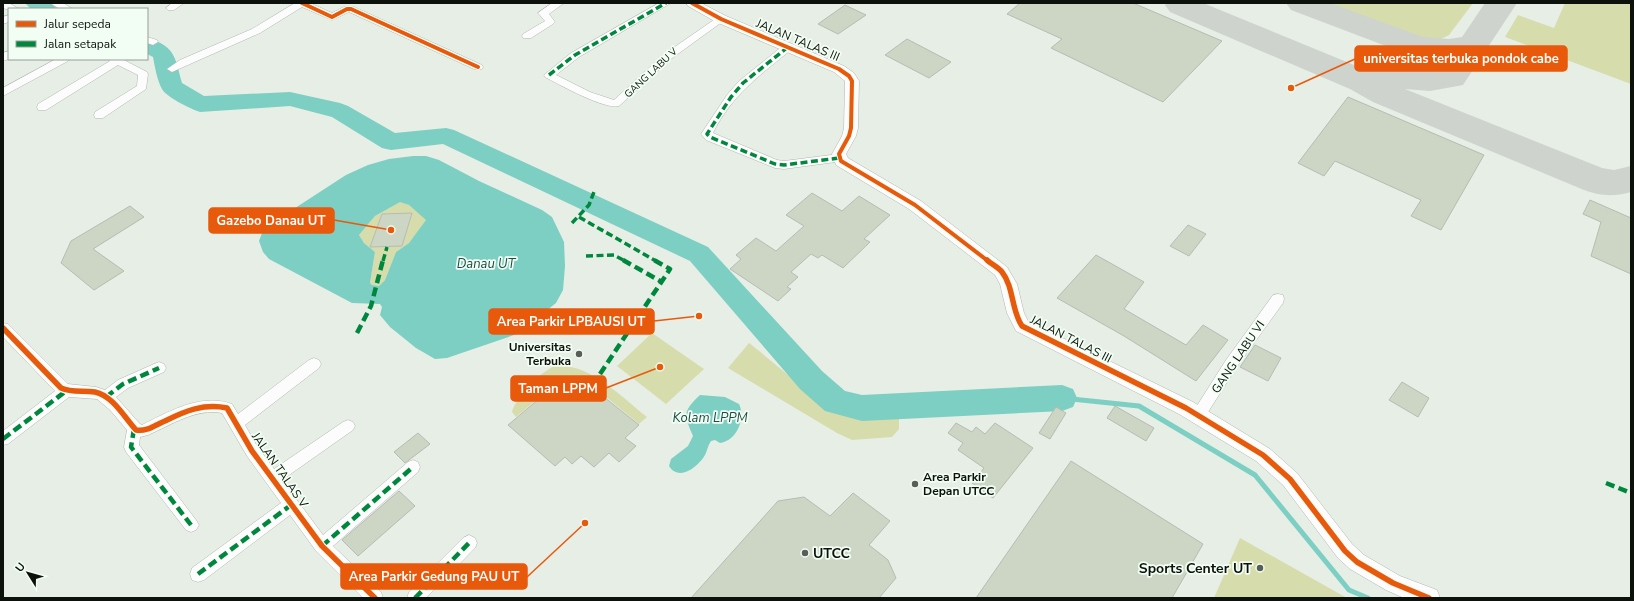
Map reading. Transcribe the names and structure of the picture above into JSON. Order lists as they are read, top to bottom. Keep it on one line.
{"streets":{"street":["JALAN TALAS III","GANG LABU V","GANG LABU VI","JALAN TALAS V"]},"crossings":[["JALAN TALAS III","GANG LABU V"],["JALAN TALAS III","GANG LABU VI"]],"water":["Danau UT","Kolam LPPM"],"places":["universitas terbuka pondok cabe","Gazebo Danau UT","Area Parkir LPBAUSI UT","Universitas Terbuka","Taman LPPM","Area Parkir Depan UTCC","Area Parkir Gedung PAU UT","UTCC","Sports Center UT"],"legend":["Jalur sepeda","Jalan setapak"],"north":"top left"}
